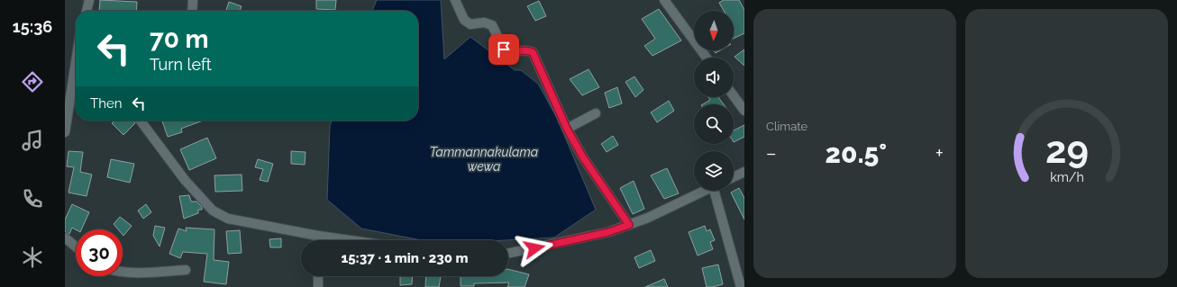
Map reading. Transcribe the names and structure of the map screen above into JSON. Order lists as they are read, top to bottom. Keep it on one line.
{"water":["Tammannakulama wewa"],"north":"bottom","page":{"tabs":"15:36","tile":"Climate","turn":["70 m","Turn left"],"then":"Then","heat":["−","20.5°","+"],"limit":"30","trip":"15:37 · 1 min · 230 m","gauge":["29","km/h"]}}
